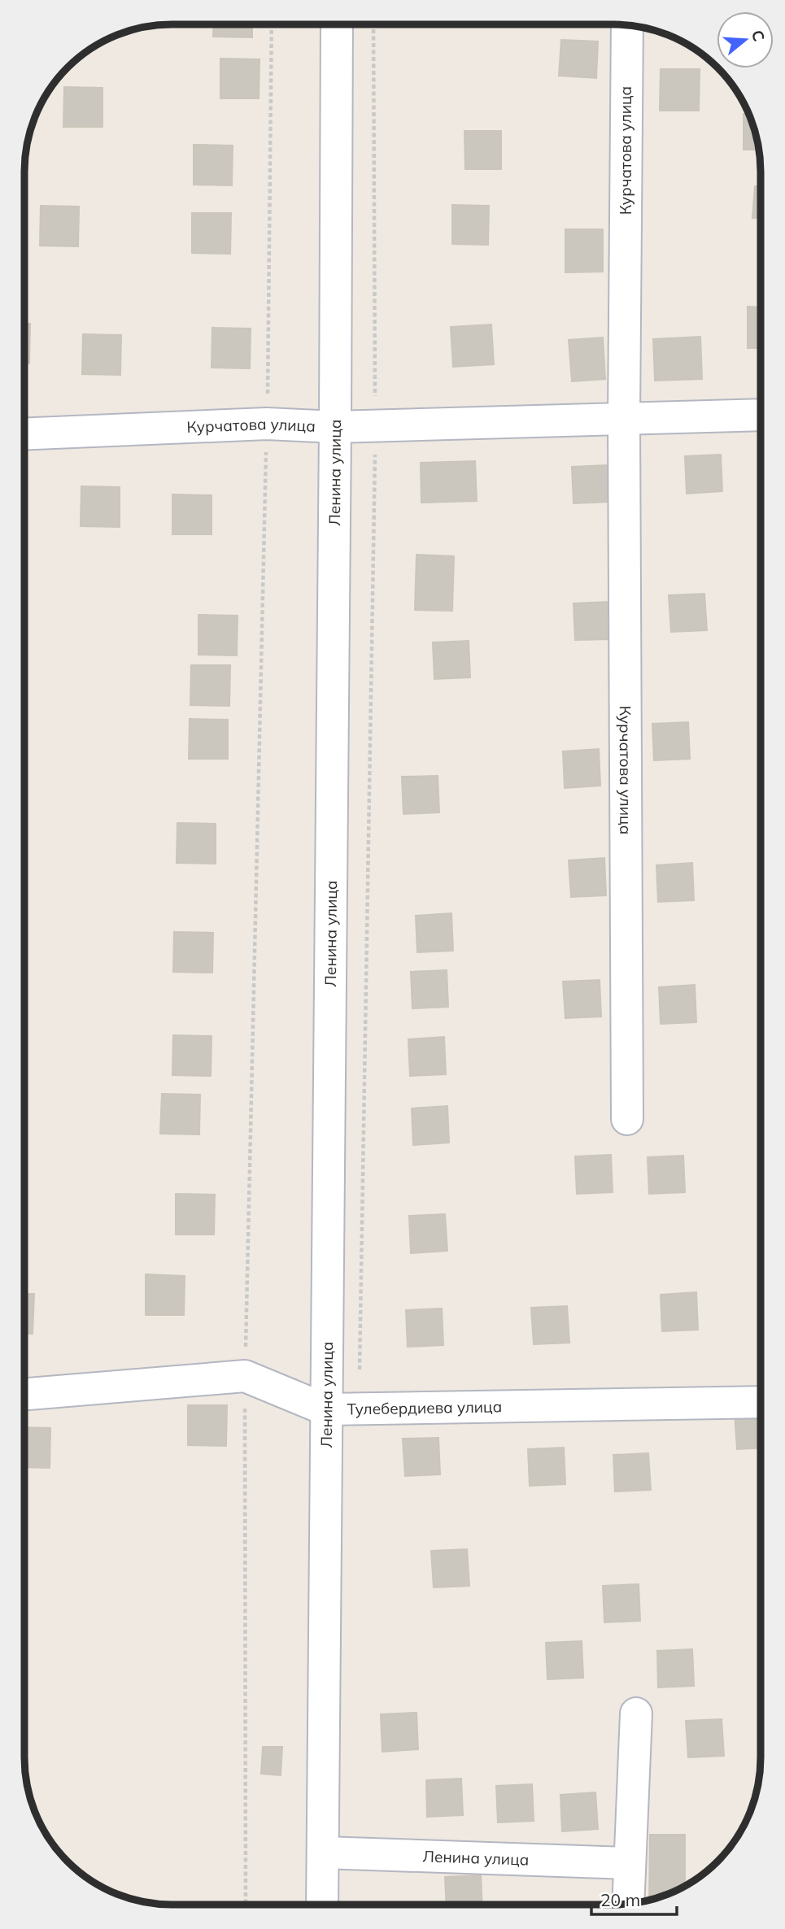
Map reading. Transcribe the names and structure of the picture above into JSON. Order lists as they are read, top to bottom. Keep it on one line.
{"streets":{"street":["Курчатова улица","Ленина улица","Тулебердиева улица"]},"crossings":[["Курчатова улица","Ленина улица"],["Ленина улица","Тулебердиева улица"]],"scale_bar":"20 m","north":"right"}
